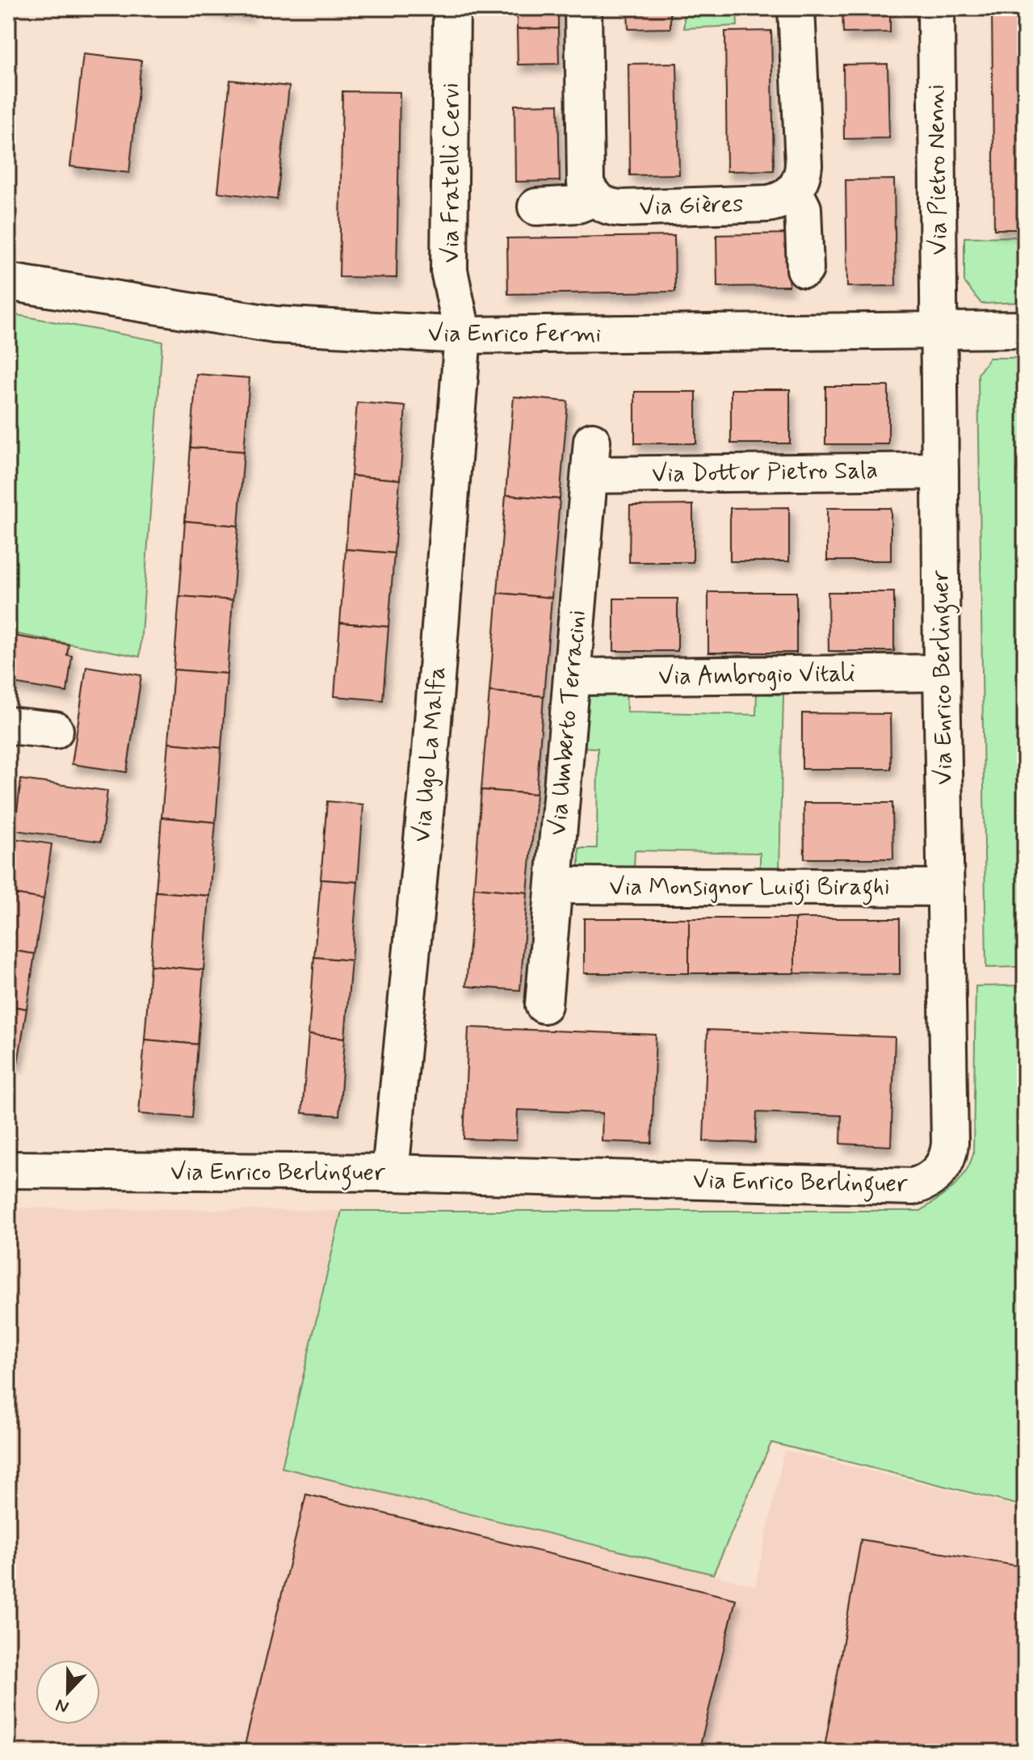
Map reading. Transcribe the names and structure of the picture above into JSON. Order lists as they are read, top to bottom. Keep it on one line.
{"streets":{"street":["Via Pietro Nenni","Via Fratelli Cervi","Via Gières","Via Enrico Fermi","Via Dottor Pietro Sala","Via Ambrogio Vitali","Via Enrico Berlinguer","Via Umberto Terracini","Via Ugo La Malfa","Via Monsignor Luigi Biraghi"]},"crossings":[["Via Pietro Nenni","Via Enrico Fermi"],["Via Pietro Nenni","Via Enrico Berlinguer"],["Via Fratelli Cervi","Via Enrico Fermi"],["Via Fratelli Cervi","Via Ugo La Malfa"],["Via Enrico Fermi","Via Enrico Berlinguer"],["Via Enrico Fermi","Via Ugo La Malfa"],["Via Dottor Pietro Sala","Via Enrico Berlinguer"],["Via Dottor Pietro Sala","Via Umberto Terracini"],["Via Ambrogio Vitali","Via Enrico Berlinguer"],["Via Ambrogio Vitali","Via Umberto Terracini"],["Via Enrico Berlinguer","Via Ugo La Malfa"],["Via Enrico Berlinguer","Via Monsignor Luigi Biraghi"],["Via Umberto Terracini","Via Monsignor Luigi Biraghi"]],"north":"bottom"}
